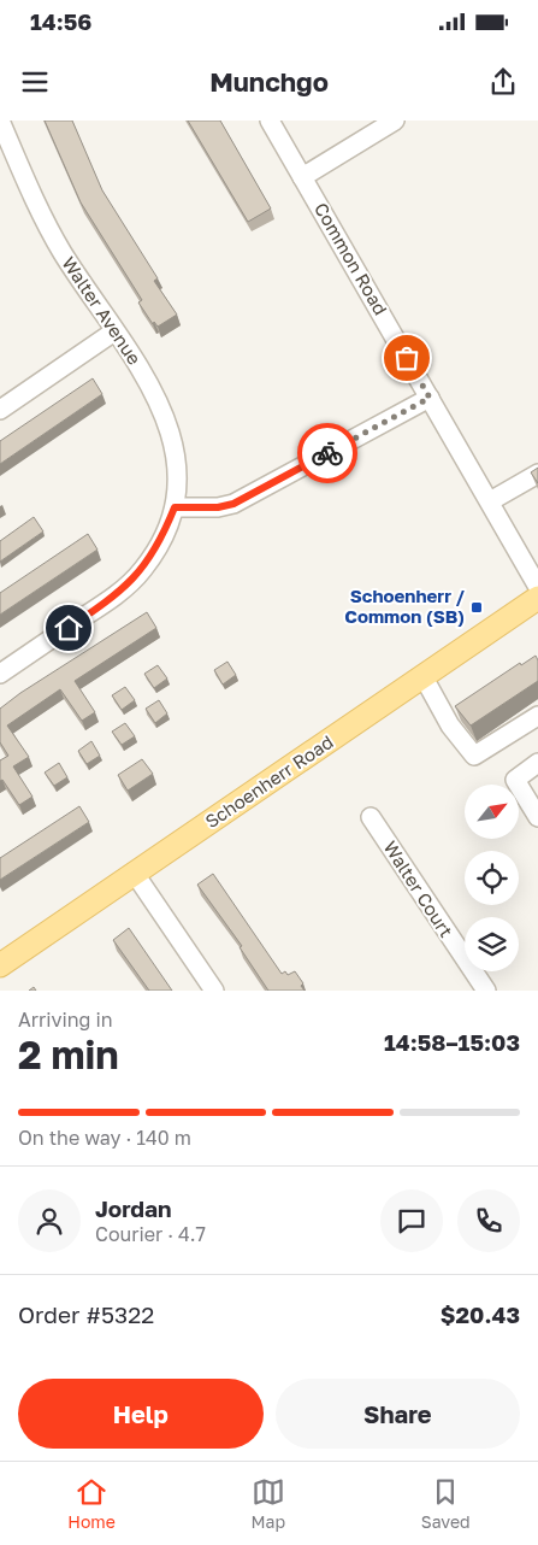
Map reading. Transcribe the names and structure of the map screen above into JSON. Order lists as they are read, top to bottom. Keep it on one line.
{"streets":{"main road":["Schoenherr Road"],"street":["Common Road","Walter Avenue","Walter Court"]},"places":{"transit":["Schoenherr / Common (SB)"]},"north":"top right","page":{"status":"14:56","header":"Munchgo","heading":["2 min","Arriving in","14:58–15:03"],"panel":["Jordan","Courier · 4.7","Order #5322","$20.43"],"bar":"On the way · 140 m","buttons":["Help","Share"],"tabs":["Home","Map","Saved"]}}
